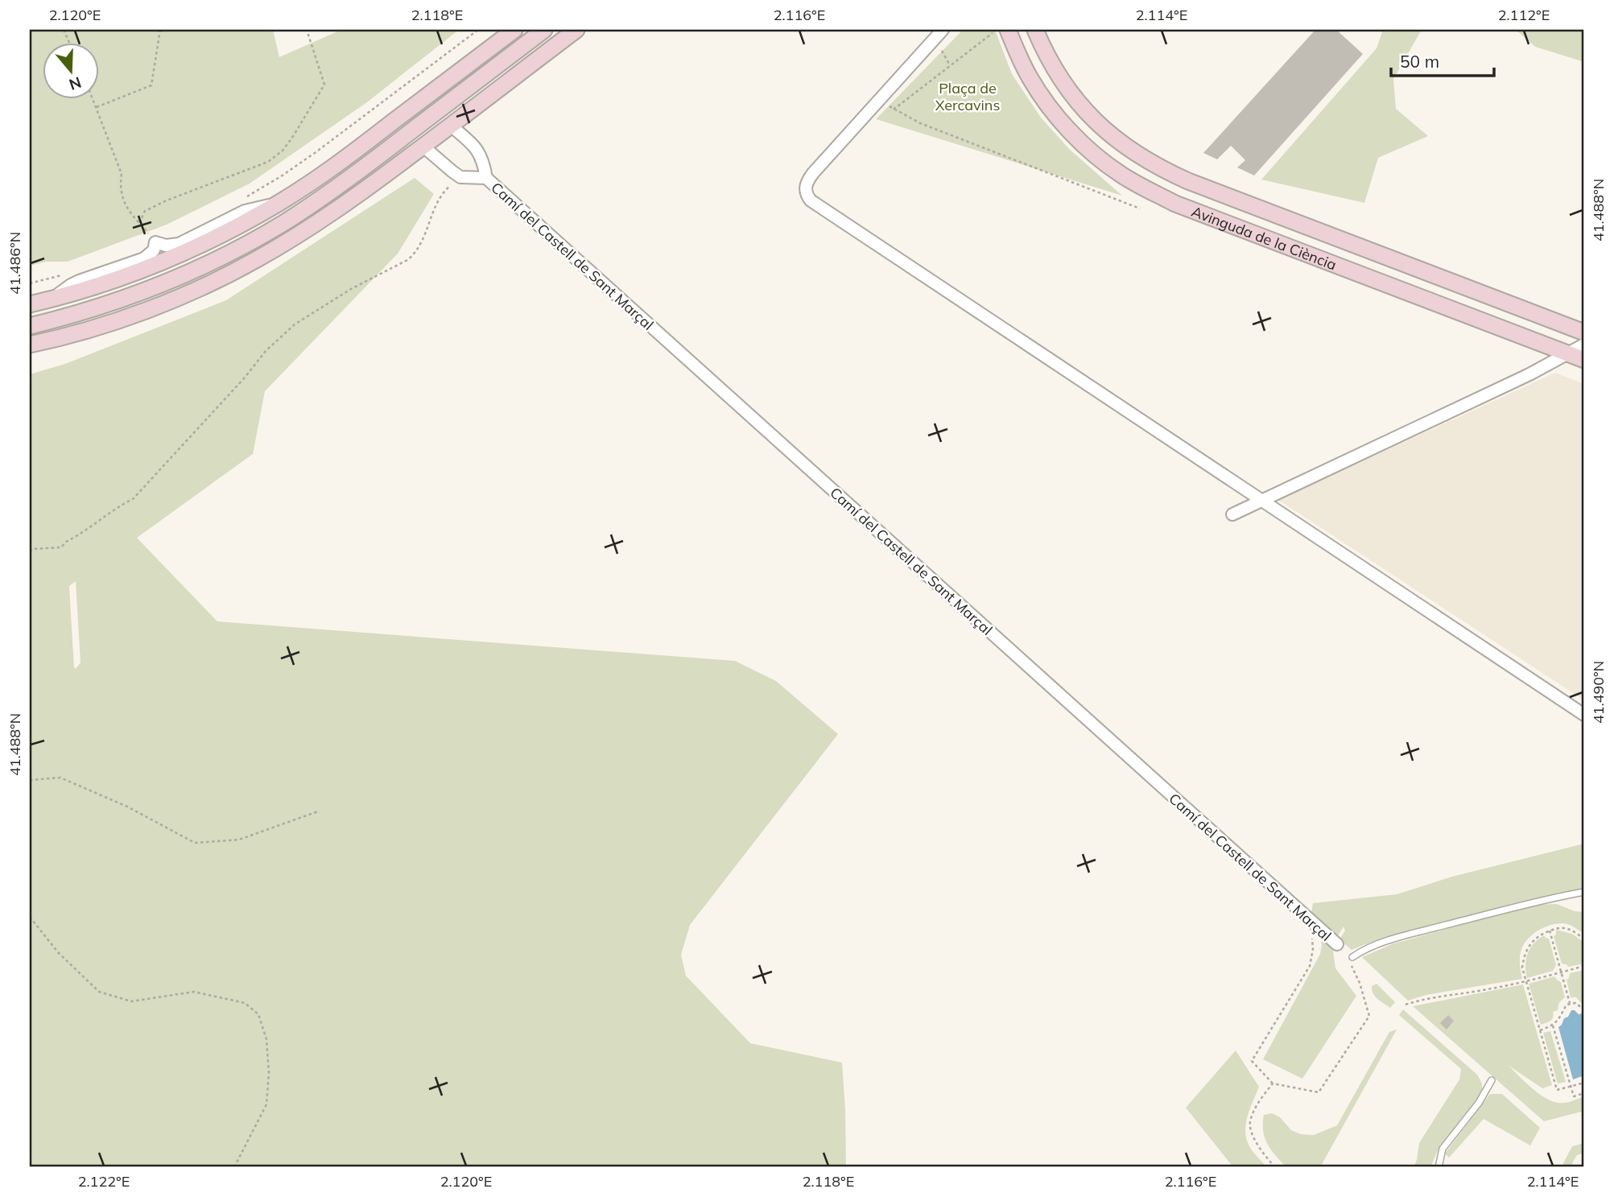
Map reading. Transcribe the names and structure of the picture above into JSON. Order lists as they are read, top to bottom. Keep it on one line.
{"streets":{"main road":["Avinguda de la Ciència"],"street":["Camí del Castell de Sant Marçal"]},"parks":["Plaça de Xercavins"],"scale_bar":"50 m","north":"bottom","coordinates":["2.120°E","2.118°E","2.116°E","2.114°E","2.112°E","41.488°N","41.486°N","41.490°N","2.122°E"]}
